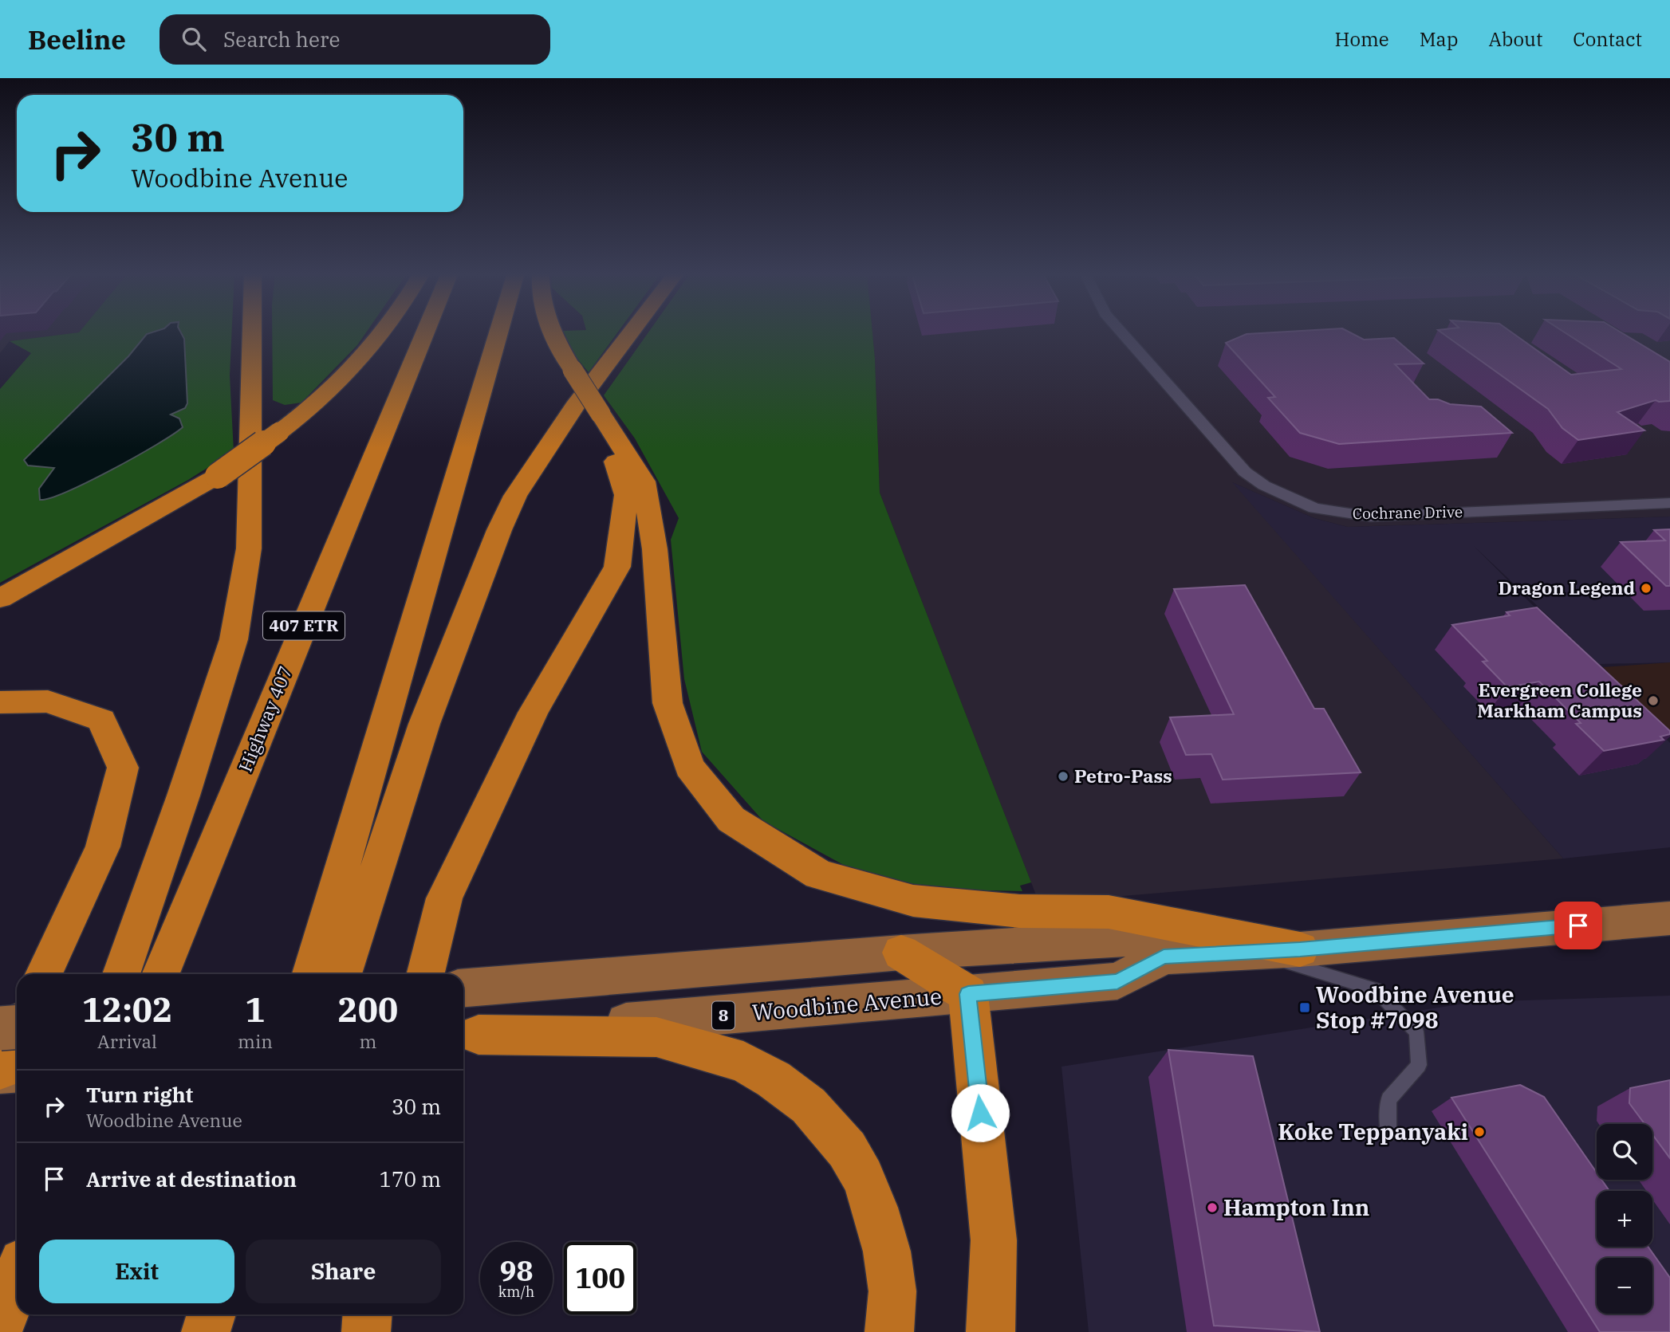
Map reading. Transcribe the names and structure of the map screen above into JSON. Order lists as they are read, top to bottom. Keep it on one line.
{"streets":{"highway":["407 ETR","Highway 407"],"main road":["Woodbine Avenue","8"],"street":["Cochrane Drive"]},"places":{"other":["Dragon Legend","Evergreen College Markham Campus","Petro-Pass","Koke Teppanyaki","Hampton Inn"],"transit":["Woodbine Avenue Stop #7098"]},"page":{"header":"Beeline","search":"Search here","nav":["Home","Map","About","Contact"],"turn":["30 m","Woodbine Avenue"],"eta":["12:02","Arrival","1","min","200","m"],"list":[{"name":"Turn right","note":"Woodbine Avenue","value":"30 m"},{"name":"Arrive at destination","value":"170 m"}],"map_buttons":["+","−"],"buttons":["Exit","Share"],"speed":"98 km/h","limit":"100"}}
